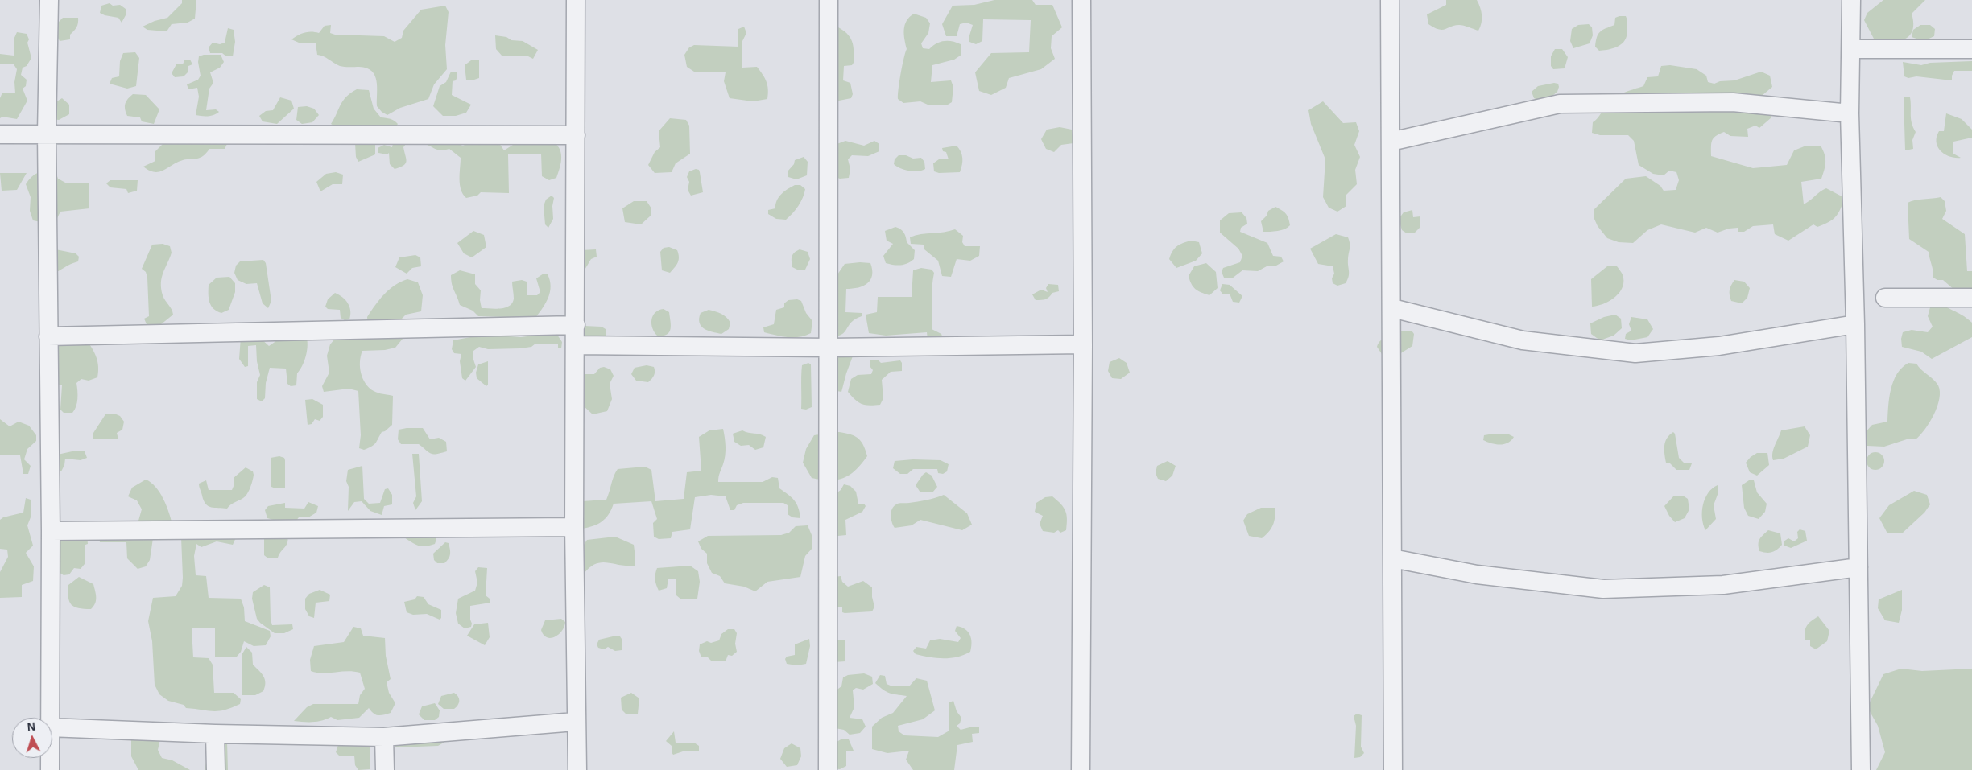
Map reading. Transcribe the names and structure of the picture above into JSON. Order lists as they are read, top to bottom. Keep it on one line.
{"north":"top"}
